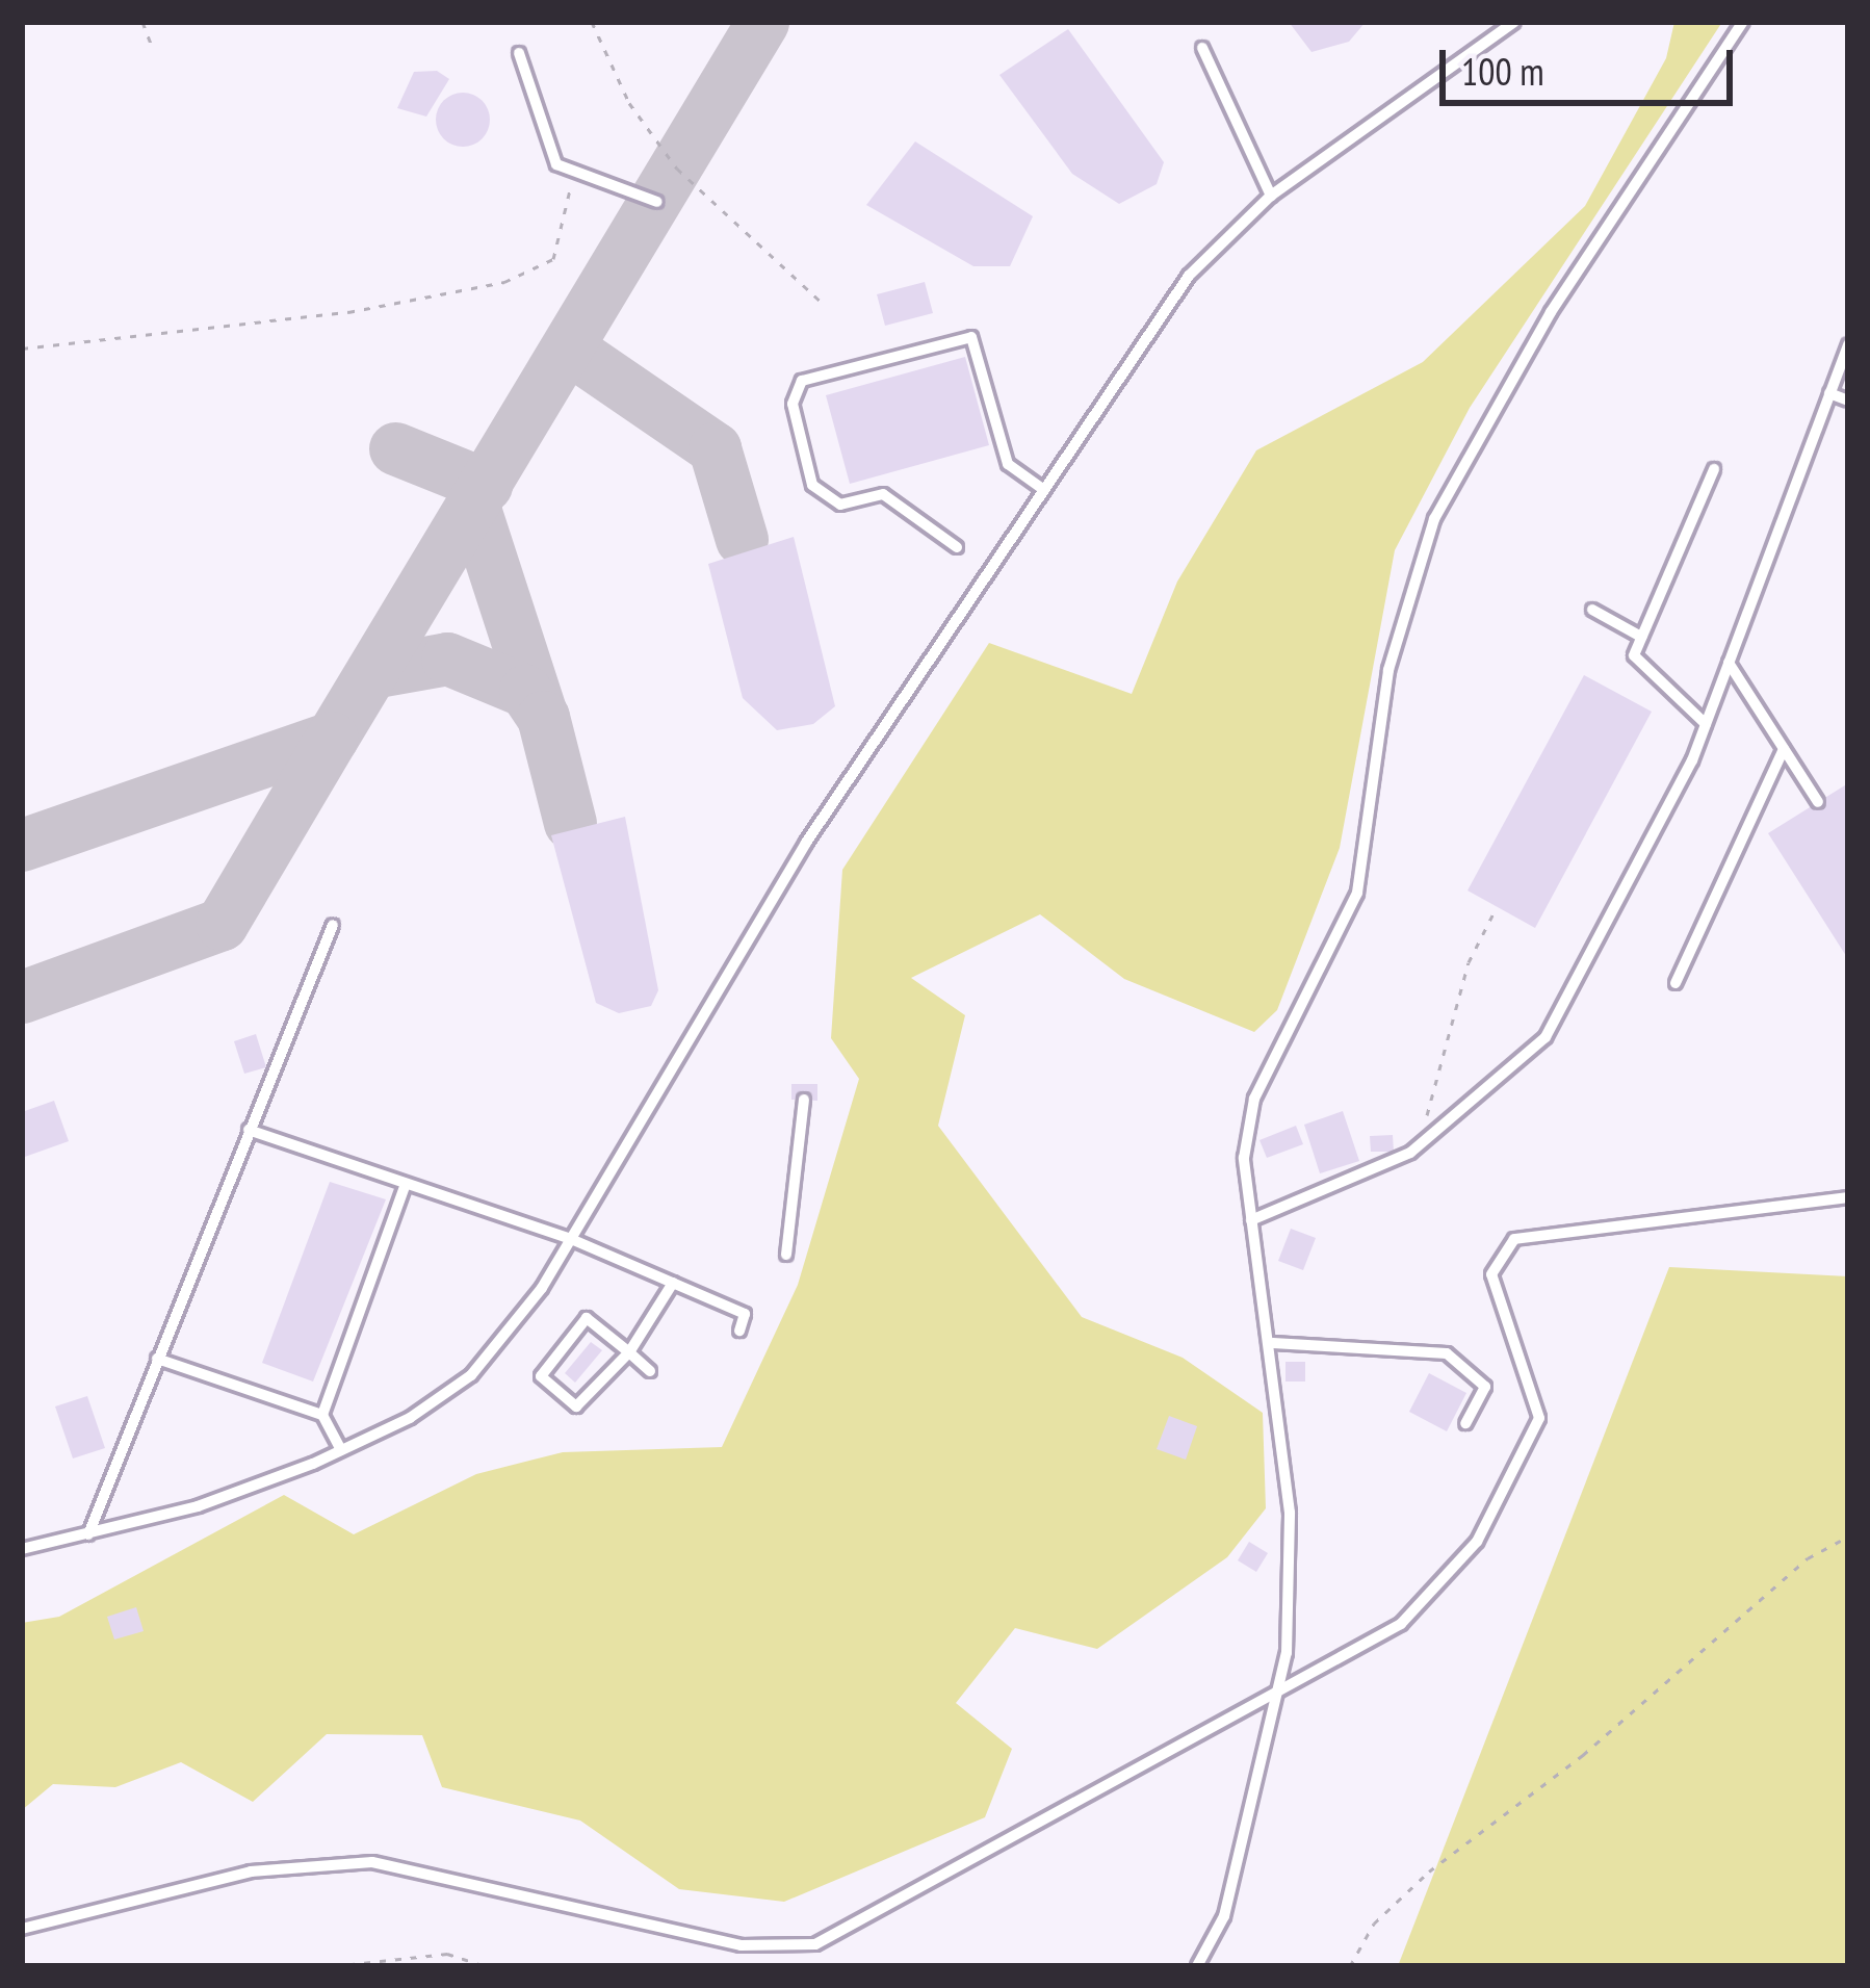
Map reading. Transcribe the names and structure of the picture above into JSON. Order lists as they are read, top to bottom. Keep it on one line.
{"scale_bar":"100 m"}
